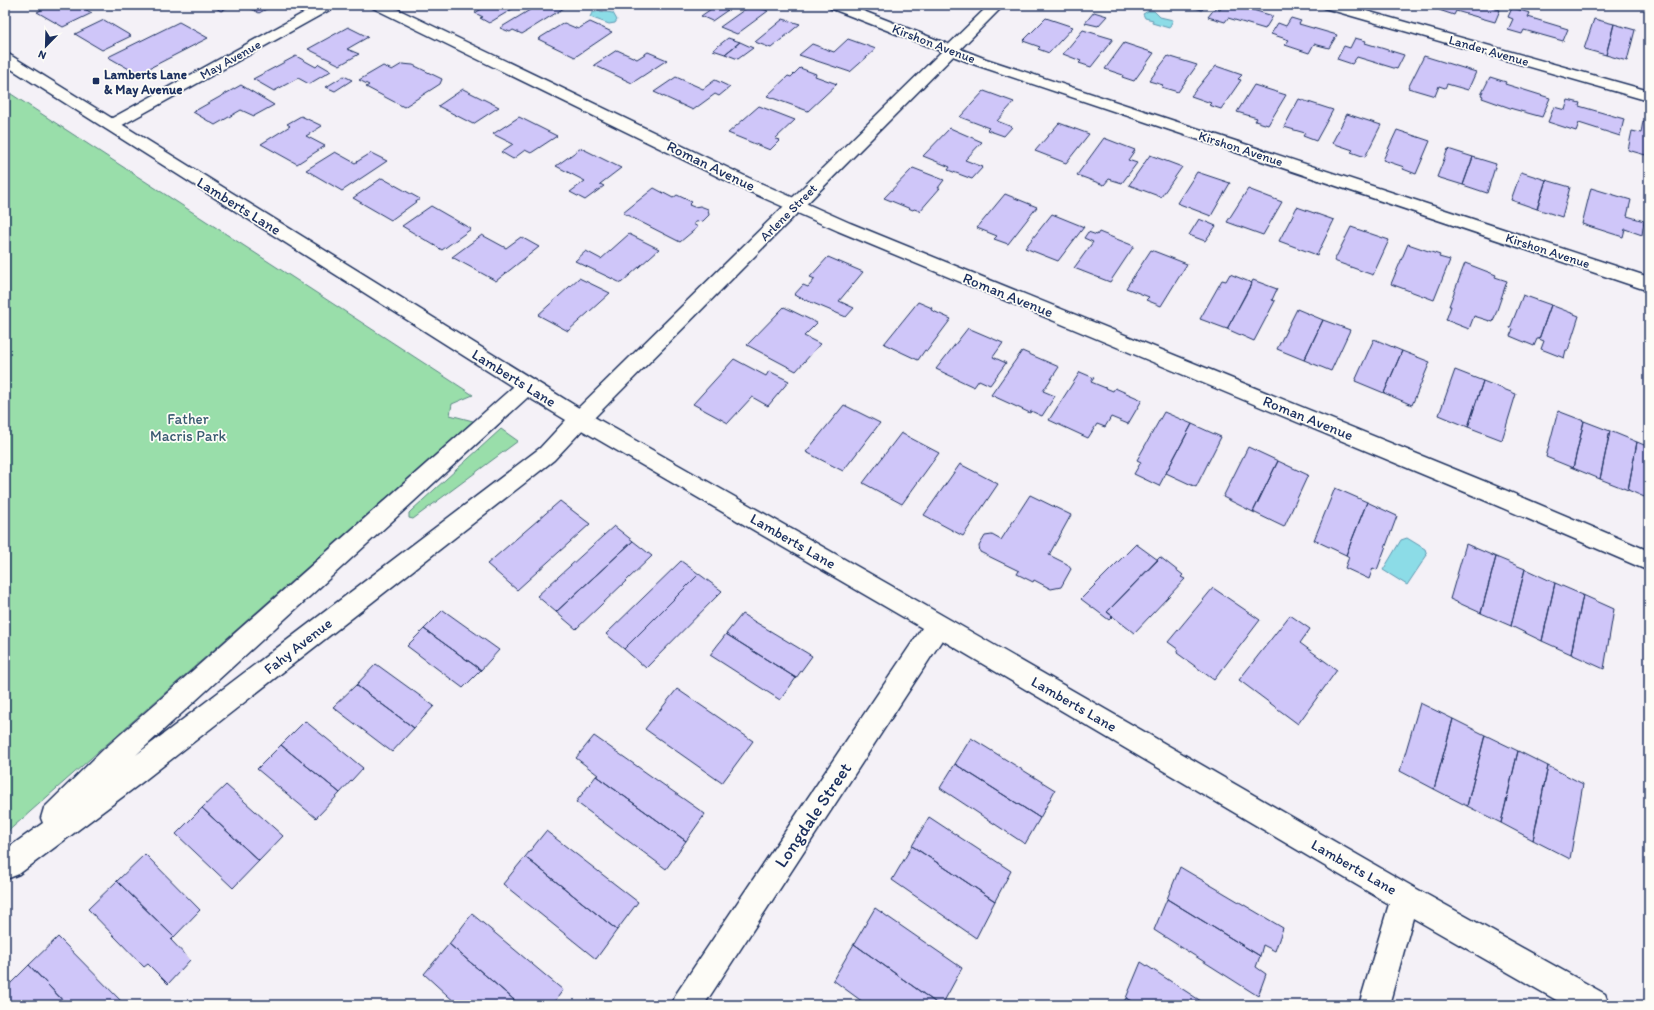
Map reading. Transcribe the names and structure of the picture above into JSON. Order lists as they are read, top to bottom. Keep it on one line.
{"streets":{"street":["Kirshon Avenue","Lander Avenue","May Avenue","Roman Avenue","Lamberts Lane","Arlene Street","Fahy Avenue","Longdale Street"]},"crossings":[["Kirshon Avenue","Arlene Street"],["May Avenue","Lamberts Lane"],["Roman Avenue","Arlene Street"],["Lamberts Lane","Arlene Street"],["Lamberts Lane","Fahy Avenue"],["Lamberts Lane","Longdale Street"],["Arlene Street","Fahy Avenue"]],"parks":["Father Macris Park"],"places":{"transit":["Lamberts Lane & May Avenue"]},"north":"bottom left"}
